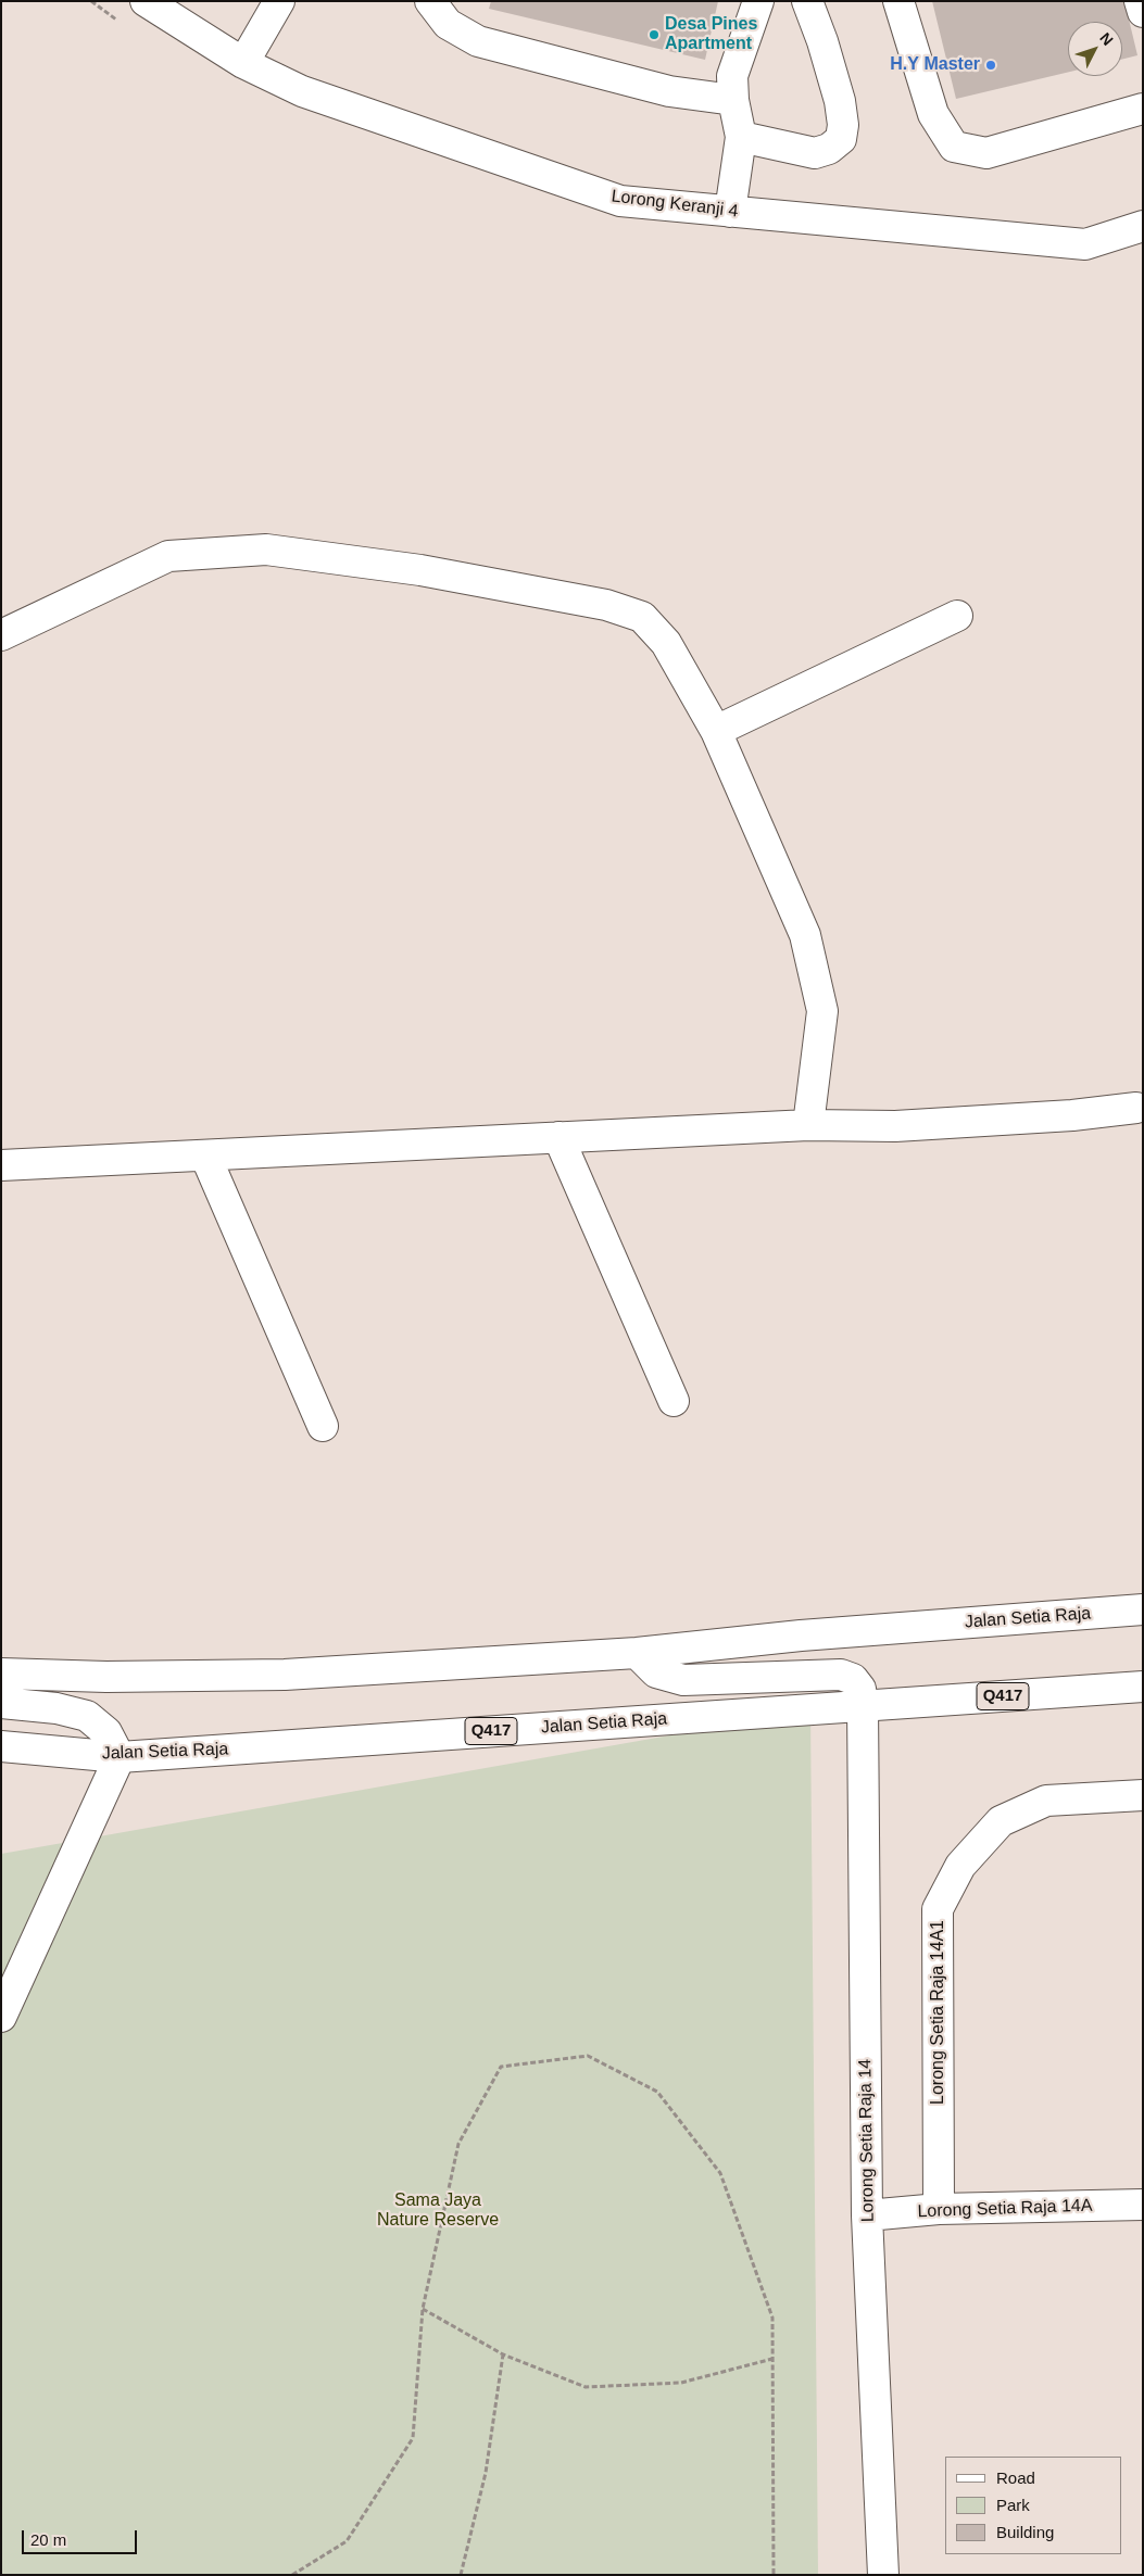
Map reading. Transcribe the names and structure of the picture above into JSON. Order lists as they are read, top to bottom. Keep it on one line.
{"streets":{"main road":["Lorong Keranji 4","Jalan Setia Raja","Q417","Lorong Setia Raja 14A1","Lorong Setia Raja 14","Lorong Setia Raja 14A"]},"crossings":[["Jalan Setia Raja","Lorong Setia Raja 14"],["Lorong Setia Raja 14A1","Lorong Setia Raja 14A"],["Lorong Setia Raja 14","Lorong Setia Raja 14A"]],"parks":["Sama Jaya Nature Reserve"],"places":["Desa Pines Apartment","H.Y Master"],"legend":["Road","Park","Building"],"scale_bar":"20 m","north":"top right"}
